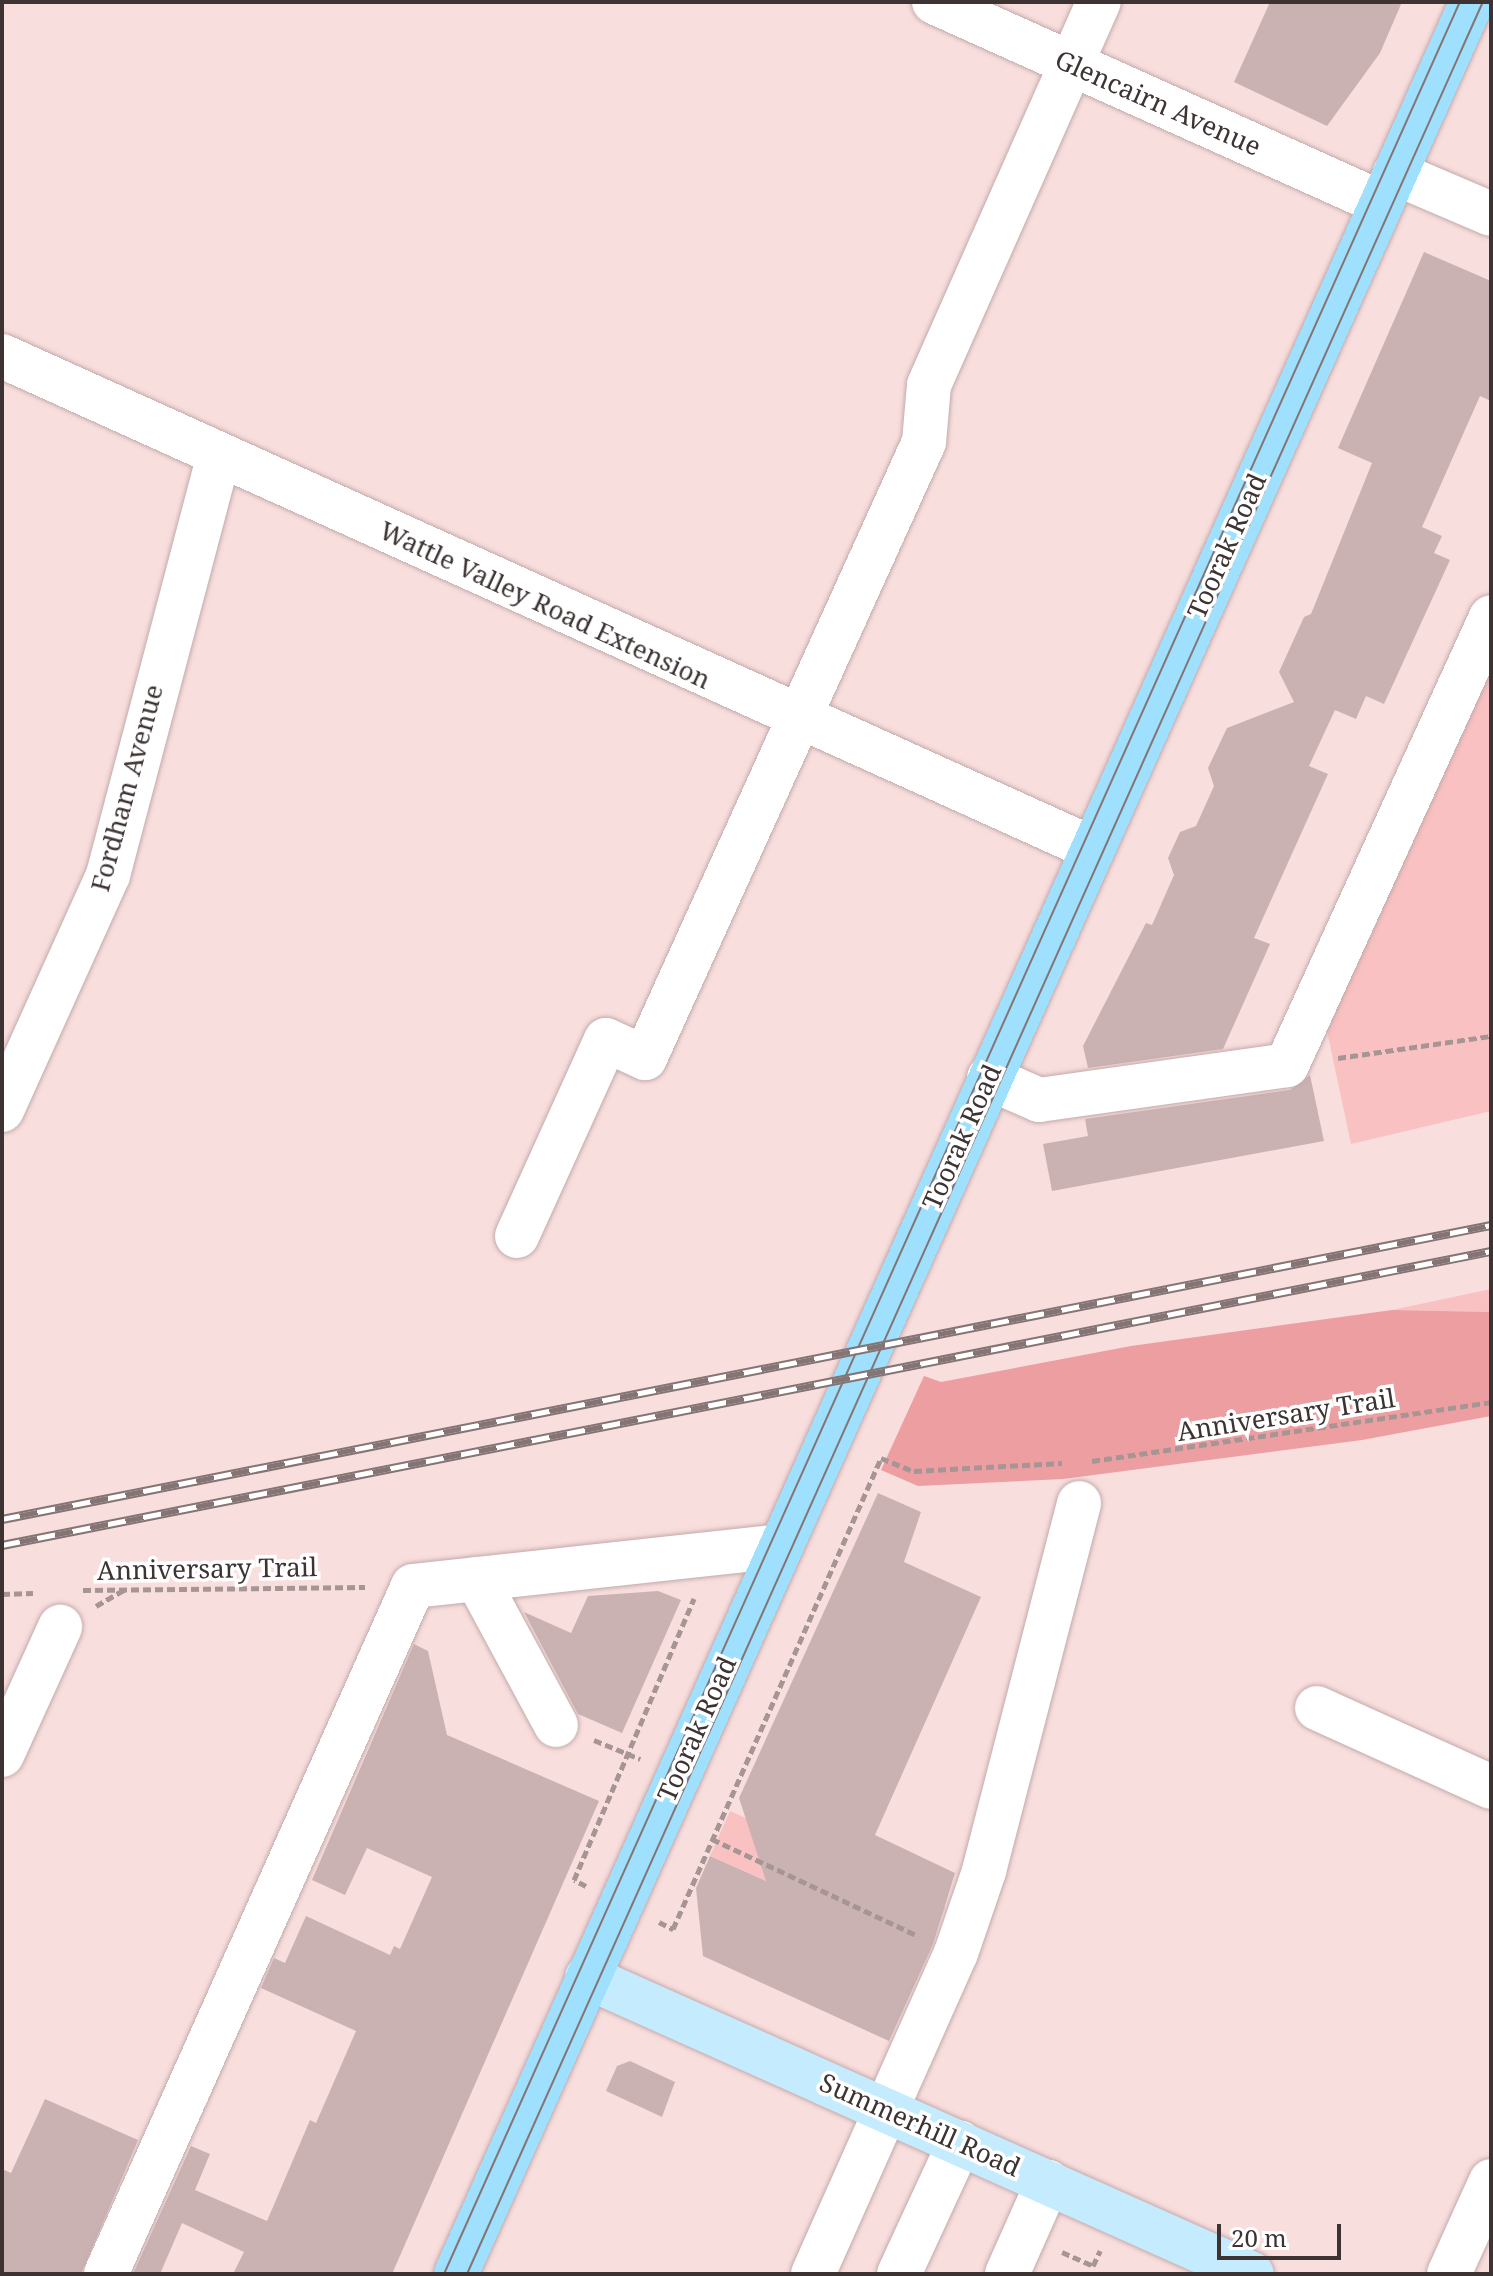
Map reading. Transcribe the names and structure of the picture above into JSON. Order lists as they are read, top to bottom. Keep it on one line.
{"streets":{"highway":["Toorak Road"],"main road":["Summerhill Road"],"street":["Glencairn Avenue","Wattle Valley Road Extension","Fordham Avenue"],"path":["Anniversary Trail"]},"crossings":[["Glencairn Avenue","Toorak Road"],["Toorak Road","Wattle Valley Road Extension"],["Toorak Road","Summerhill Road"],["Wattle Valley Road Extension","Fordham Avenue"]],"scale_bar":"20 m"}
